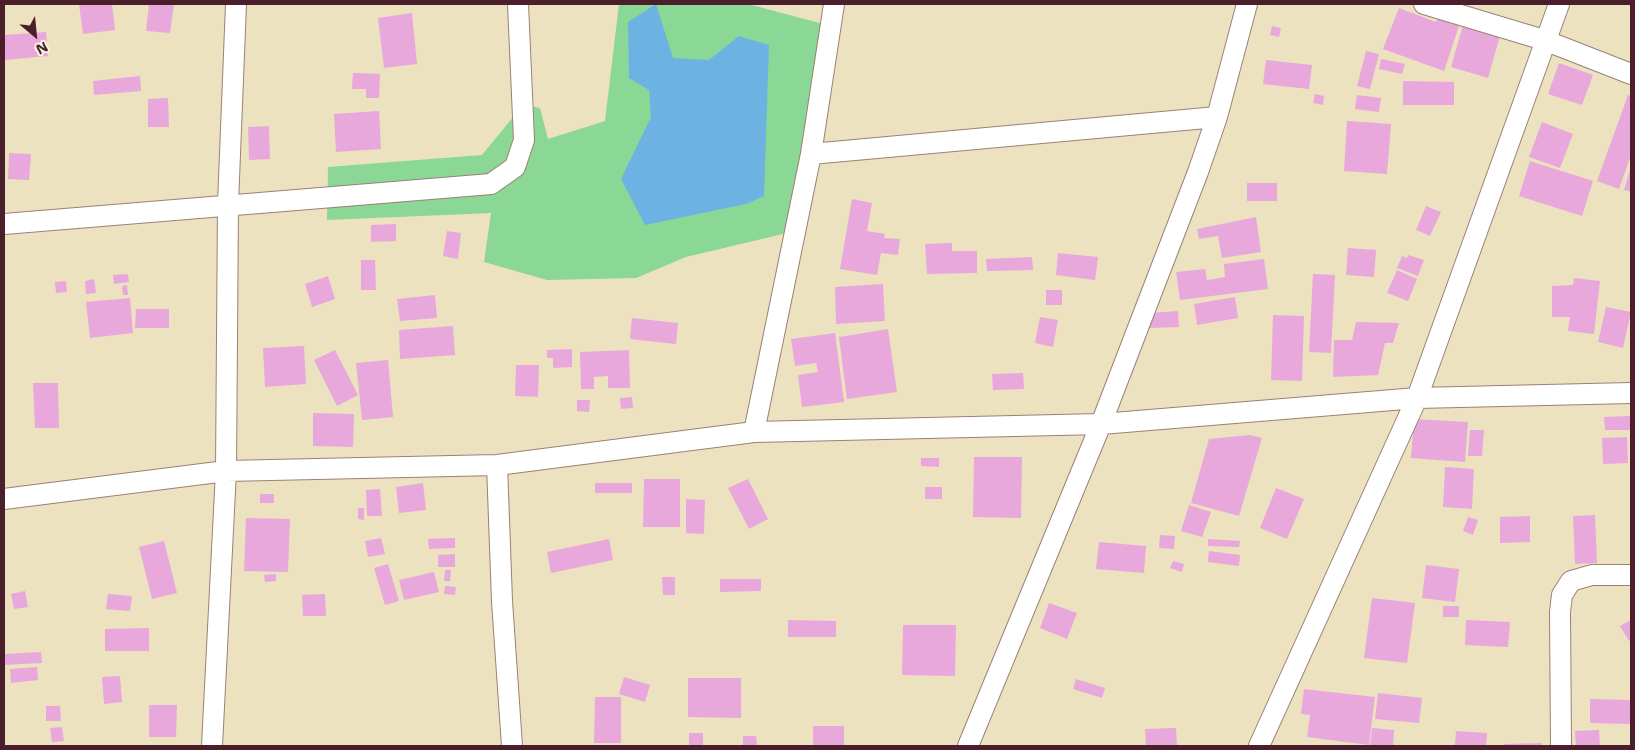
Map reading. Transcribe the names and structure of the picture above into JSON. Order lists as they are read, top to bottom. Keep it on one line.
{"north":"bottom right"}
